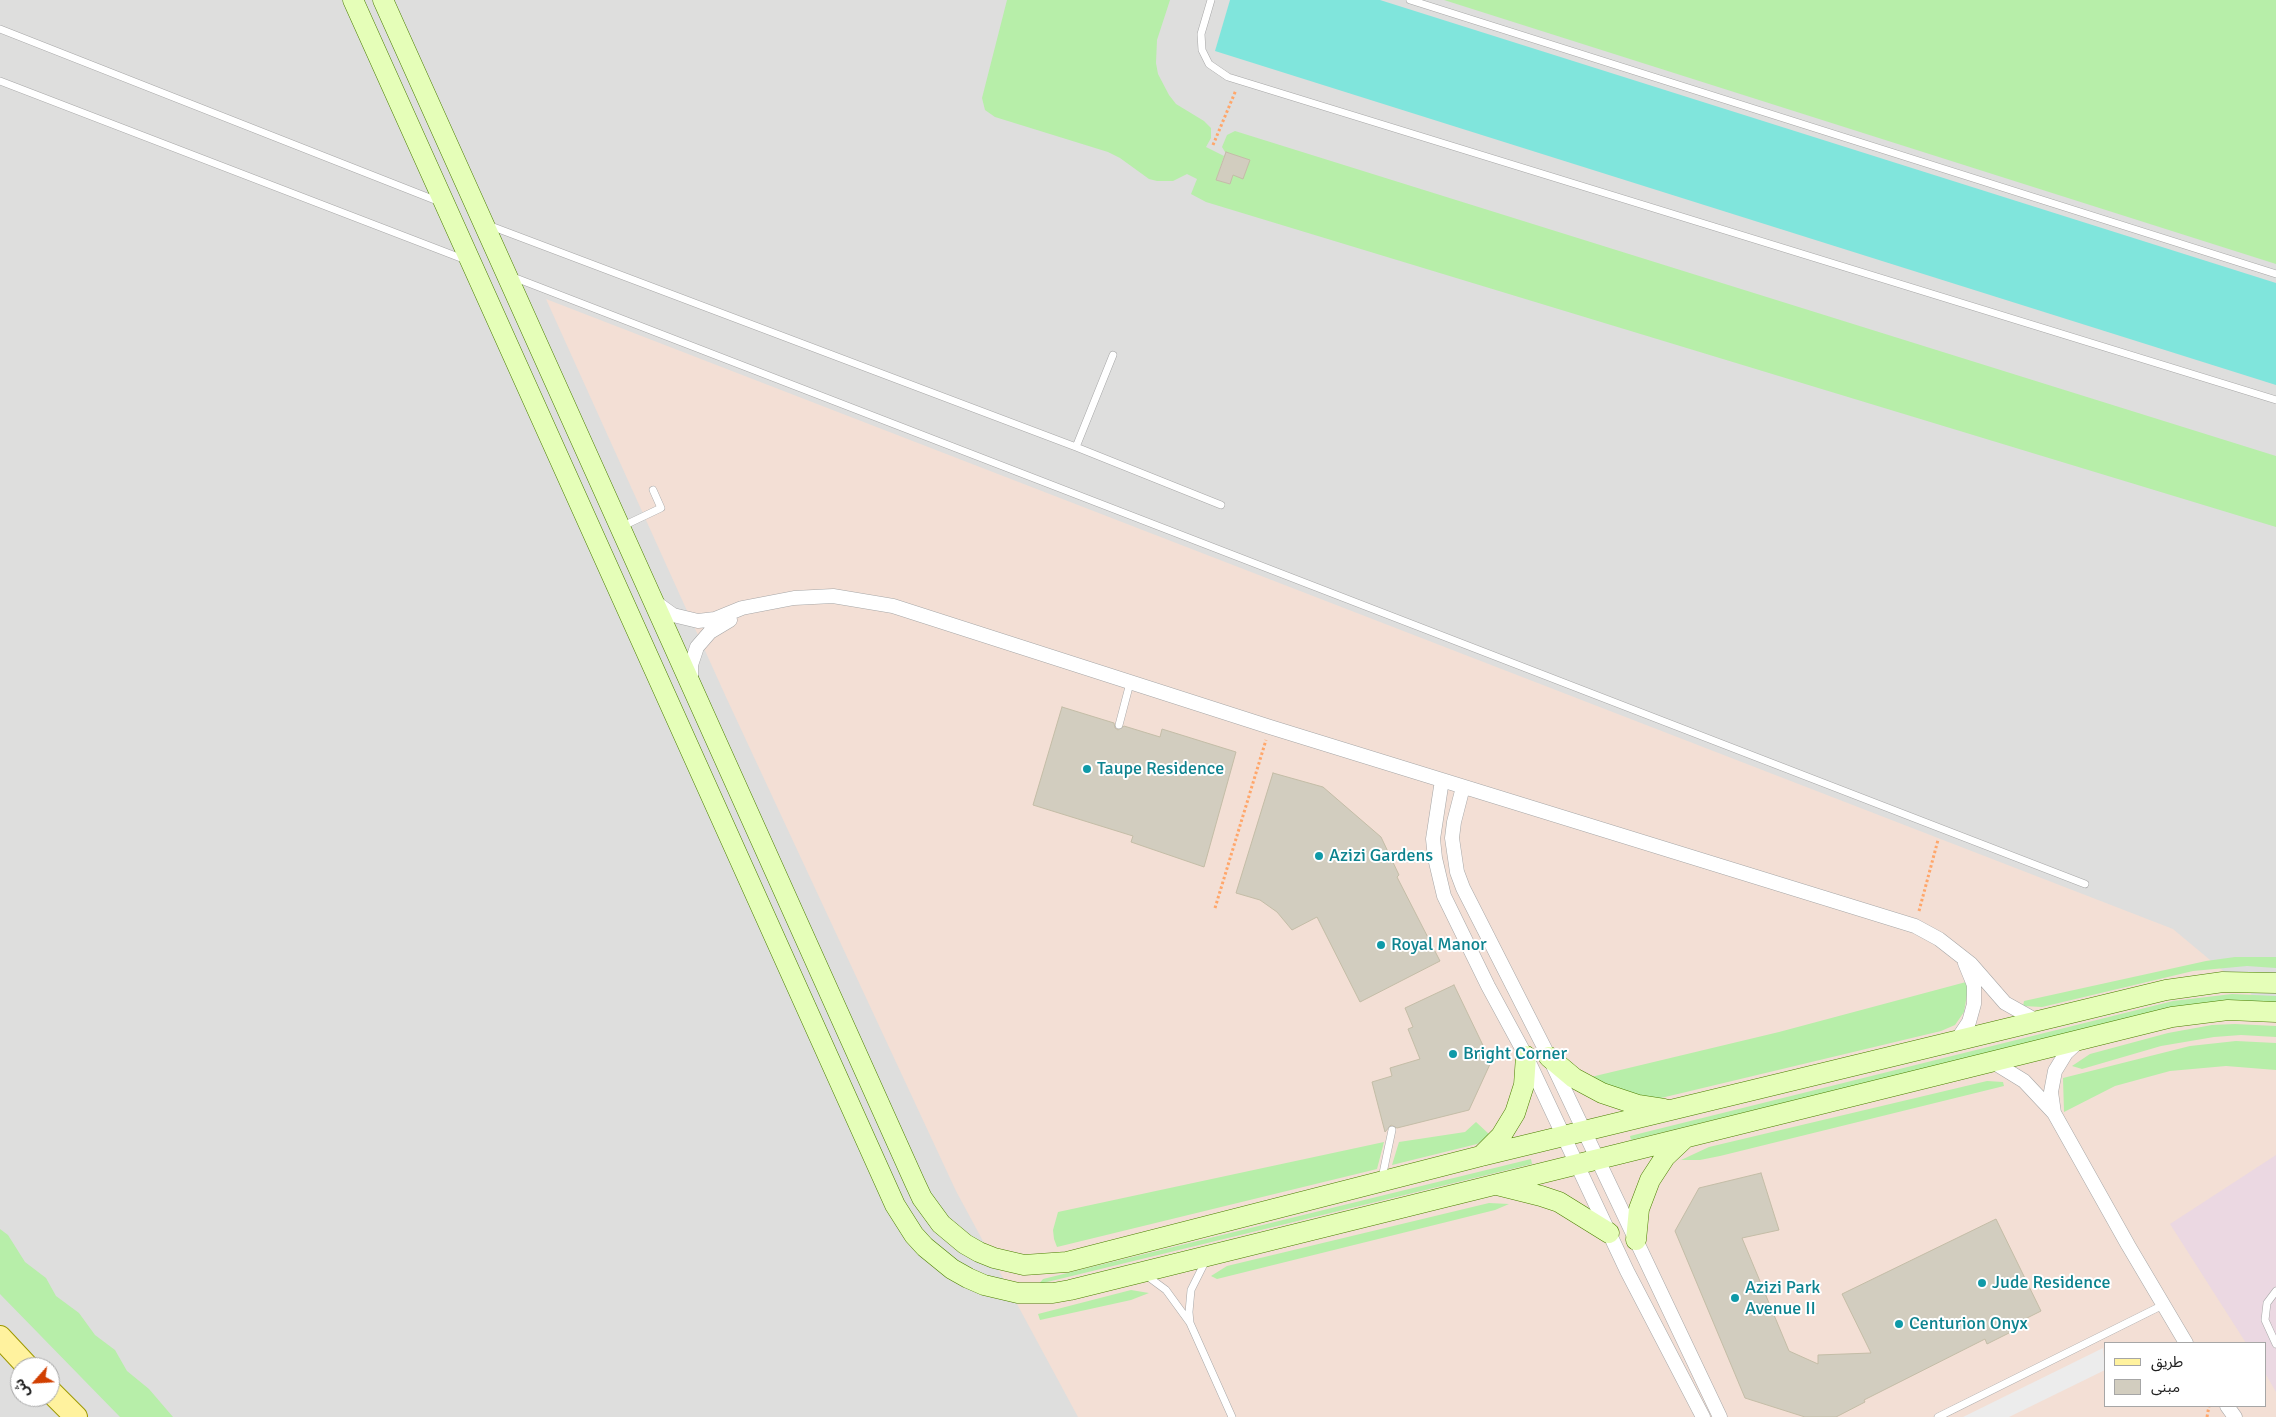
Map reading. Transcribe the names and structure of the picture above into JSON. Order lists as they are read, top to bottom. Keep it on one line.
{"places":["Taupe Residence","Azizi Gardens","Royal Manor","Bright Corner","Jude Residence","Azizi Park Avenue II","Centurion Onyx"],"legend":["طريق","مبنى"],"north":"bottom left"}
